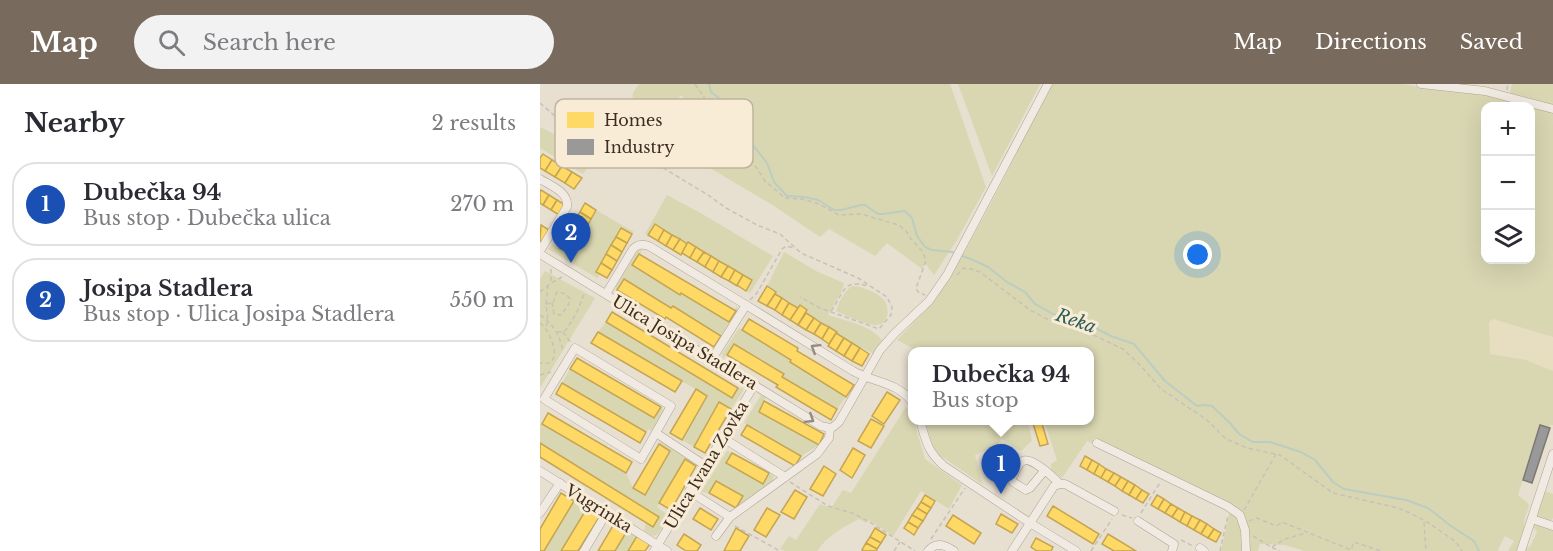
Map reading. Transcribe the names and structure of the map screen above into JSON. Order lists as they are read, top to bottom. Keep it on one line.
{"streets":{"street":["Ulica Josipa Stadlera","Ulica Ivana Zovka","Vugrinka"]},"crossings":[["Ulica Josipa Stadlera","Ulica Ivana Zovka"],["Ulica Ivana Zovka","Vugrinka"]],"water":["Reka"],"legend":["Homes","Industry"],"page":{"header":"Map","search":"Search here","nav":["Map","Directions","Saved"],"heading":["Nearby","2 results"],"map_buttons":["+","−"],"list":[{"mark":"1","name":"Dubečka 94","note":"Bus stop · Dubečka ulica","value":"270 m"},{"mark":"2","name":"Josipa Stadlera","note":"Bus stop · Ulica Josipa Stadlera","value":"550 m"}],"pins":["2","1"],"popup":["Dubečka 94","Bus stop"]}}
